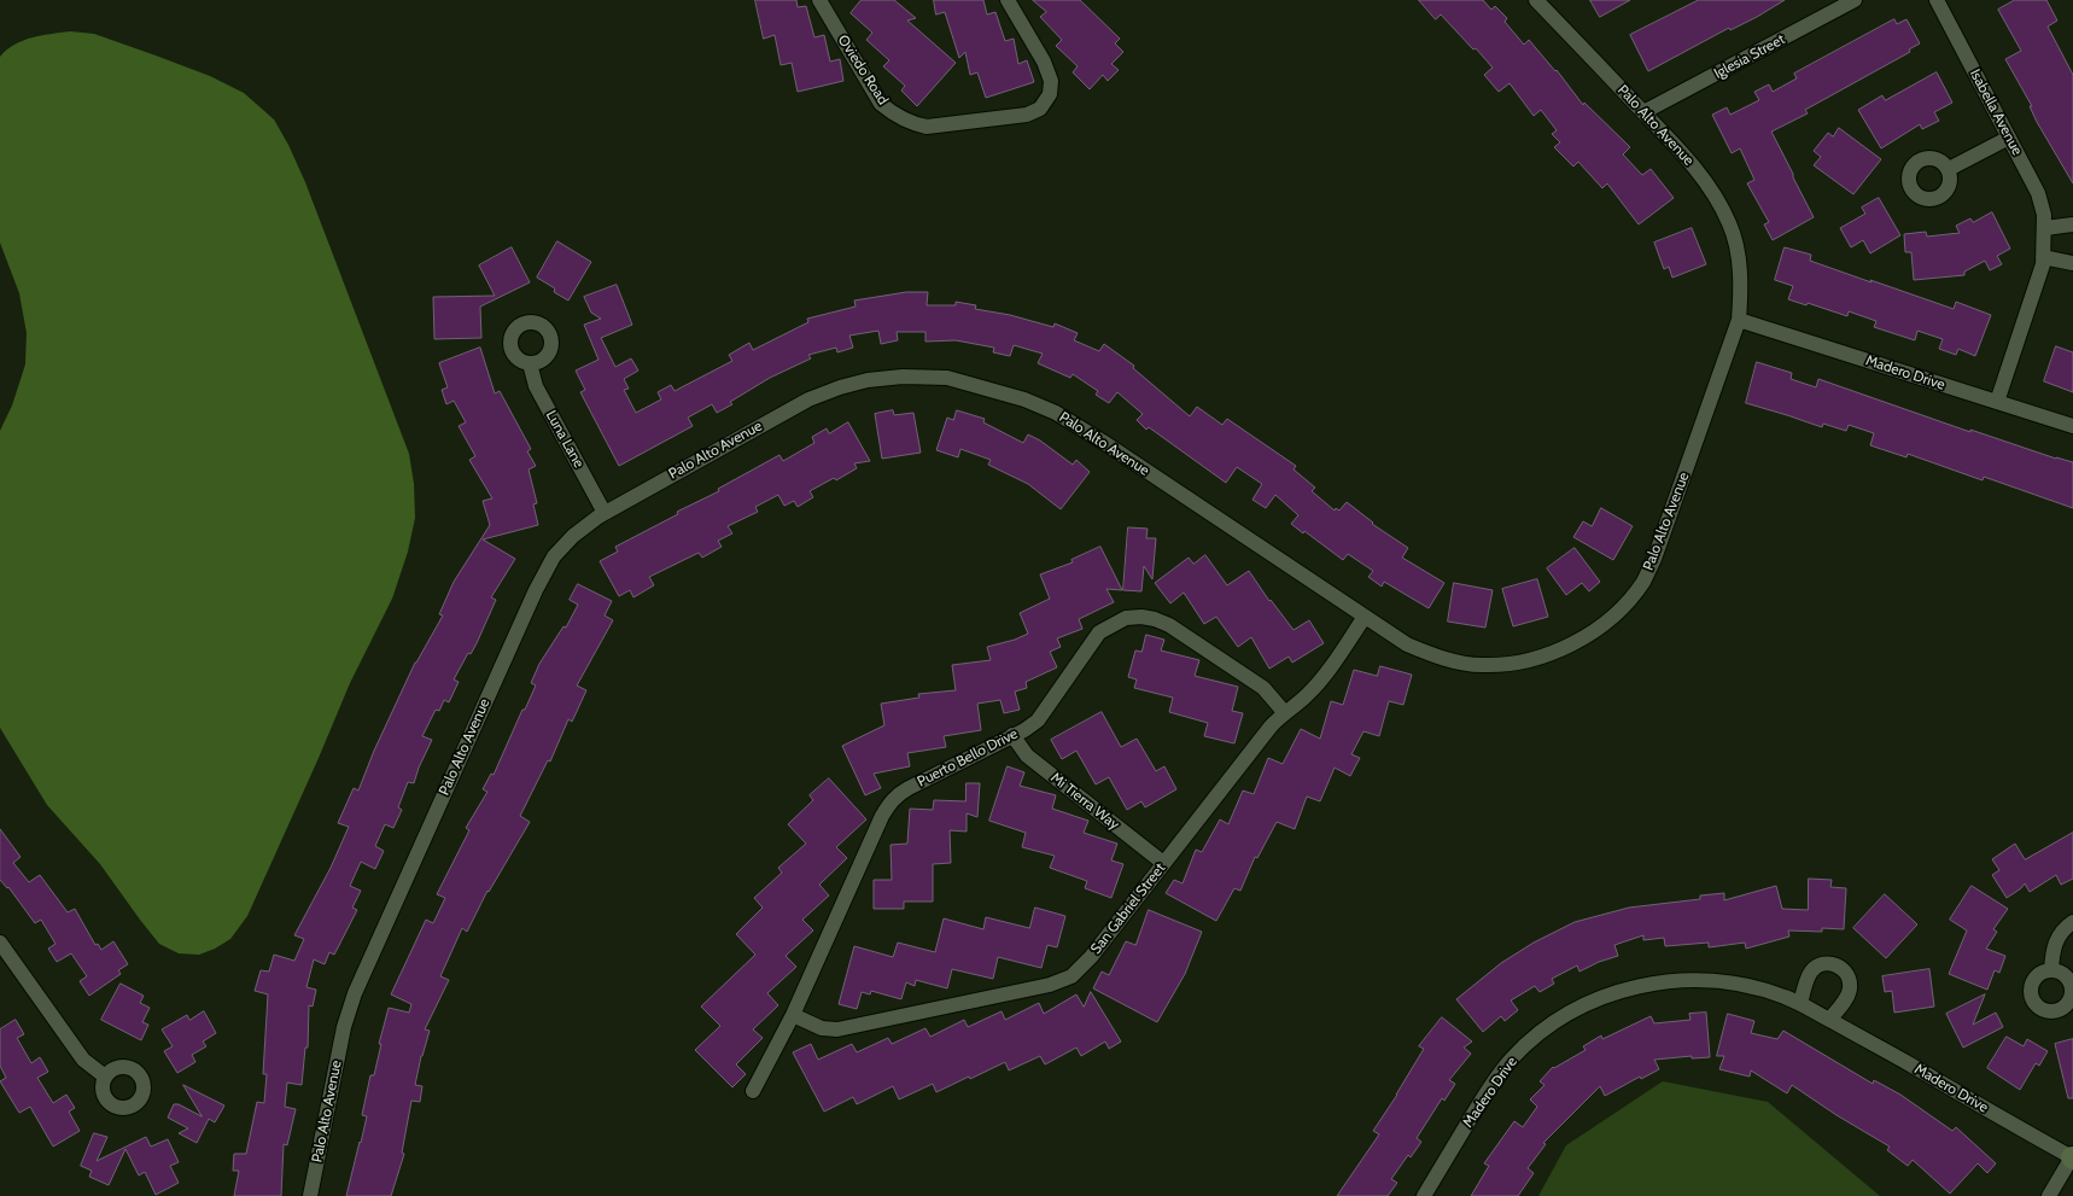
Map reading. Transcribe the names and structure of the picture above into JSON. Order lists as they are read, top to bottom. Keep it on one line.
{"streets":{"street":["Iglesia Street","Oviedo Road","Isabella Avenue","Palo Alto Avenue","Madero Drive","Luna Lane","Puerto Bello Drive","Mi Tierra Way","San Gabriel Street"]},"crossings":[["Iglesia Street","Palo Alto Avenue"],["Isabella Avenue","Madero Drive"],["Palo Alto Avenue","Madero Drive"],["Palo Alto Avenue","Luna Lane"],["Palo Alto Avenue","San Gabriel Street"],["Puerto Bello Drive","Mi Tierra Way"],["Puerto Bello Drive","San Gabriel Street"],["Mi Tierra Way","San Gabriel Street"]]}
